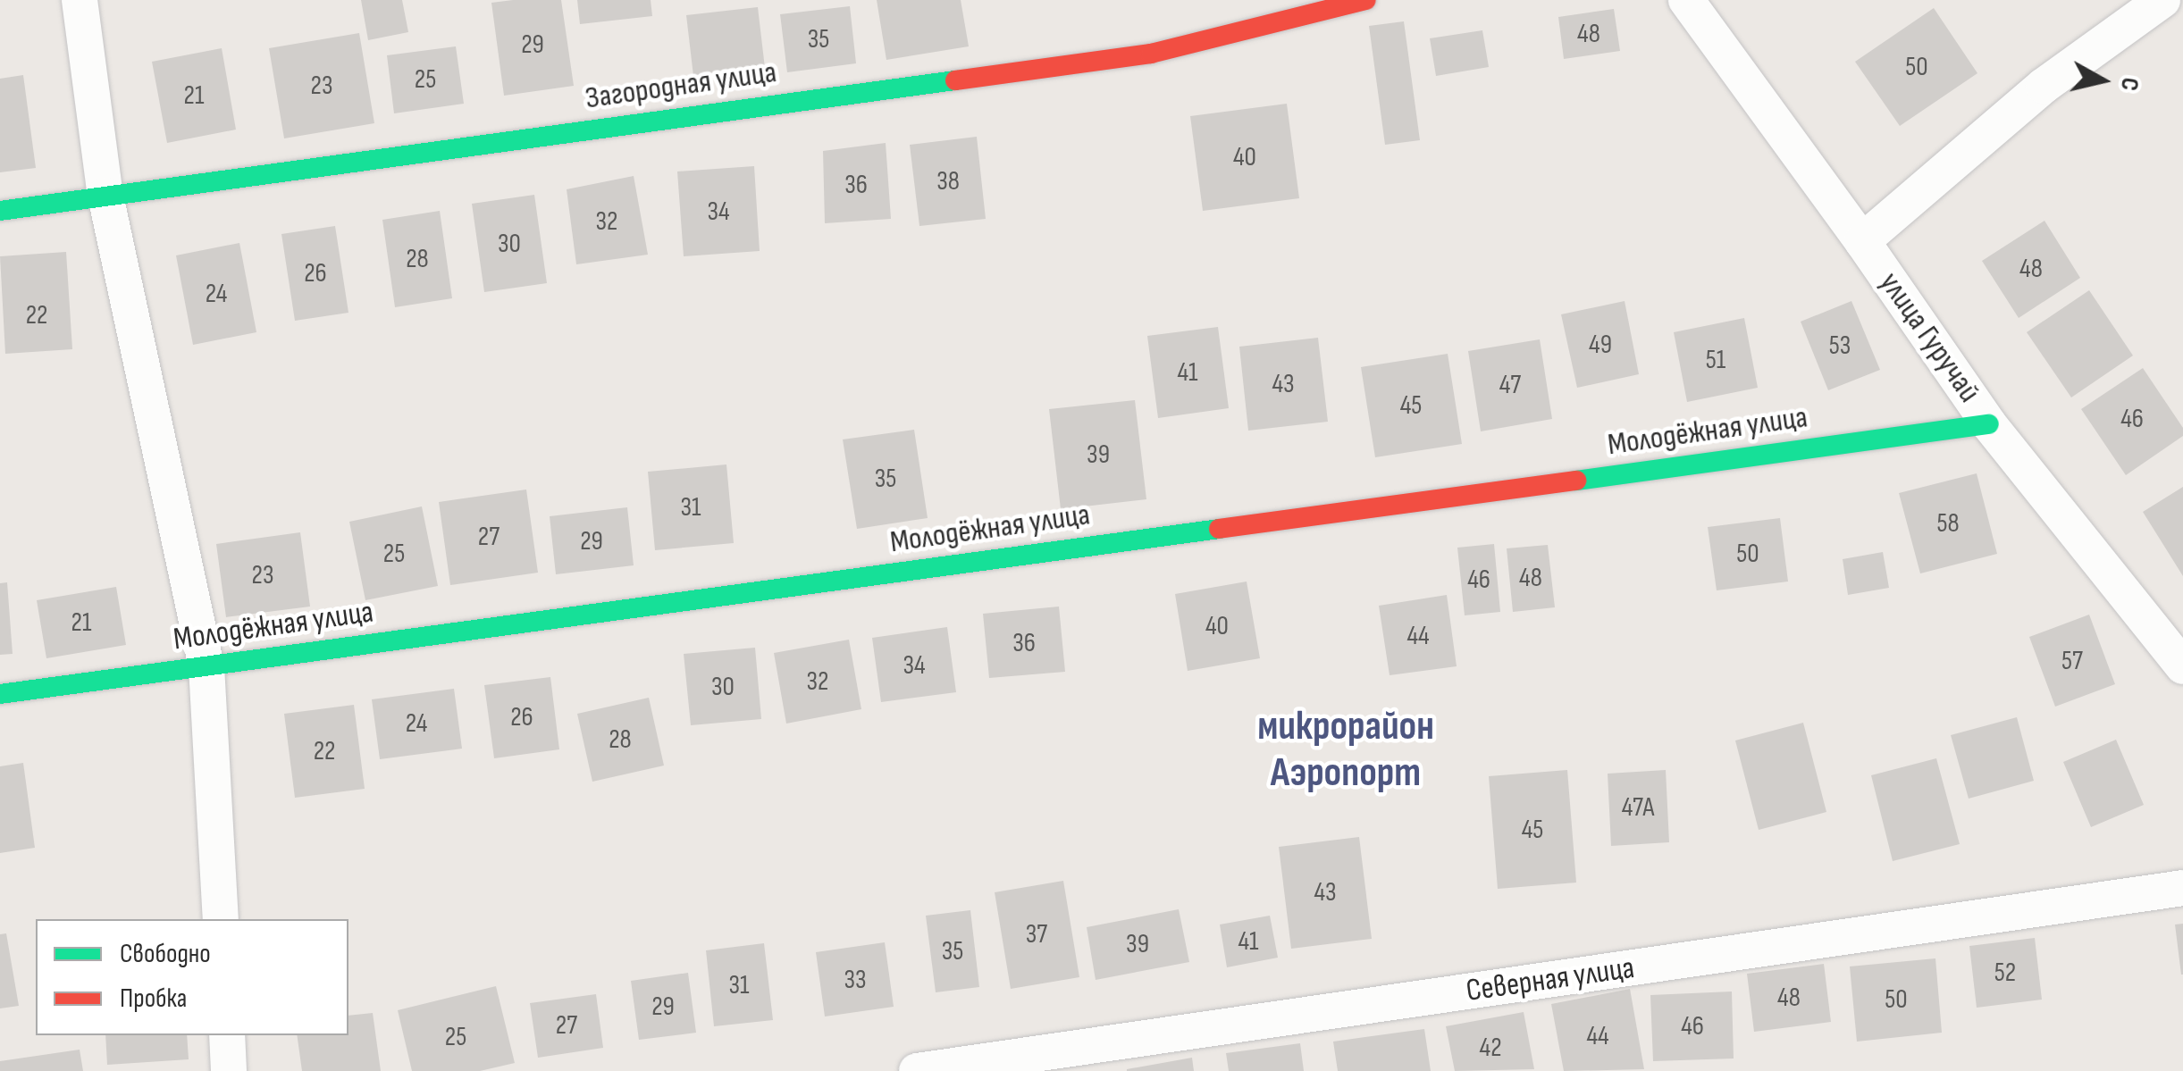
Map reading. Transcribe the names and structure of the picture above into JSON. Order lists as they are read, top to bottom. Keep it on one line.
{"streets":{"street":["Загородная улица","улица Гуручай","Молодёжная улица","Северная улица"]},"crossings":[["улица Гуручай","Молодёжная улица"]],"districts":["микрорайон Аэропорт"],"house_numbers":["48","35","29","50","25","23","21","40","38","36","34","32","30","28","48","26","24","22","49","53","51","41","43","47","45","46","39","35","31","58","27","29","25","50","23","48","46","21","40","44","36","57","34","32","30","26","24","28","22","47А","45","43","37","41","39","35","52","33","31","48","50","29","27","46","44","25","42"],"legend":["Свободно","Пробка"],"north":"right"}
